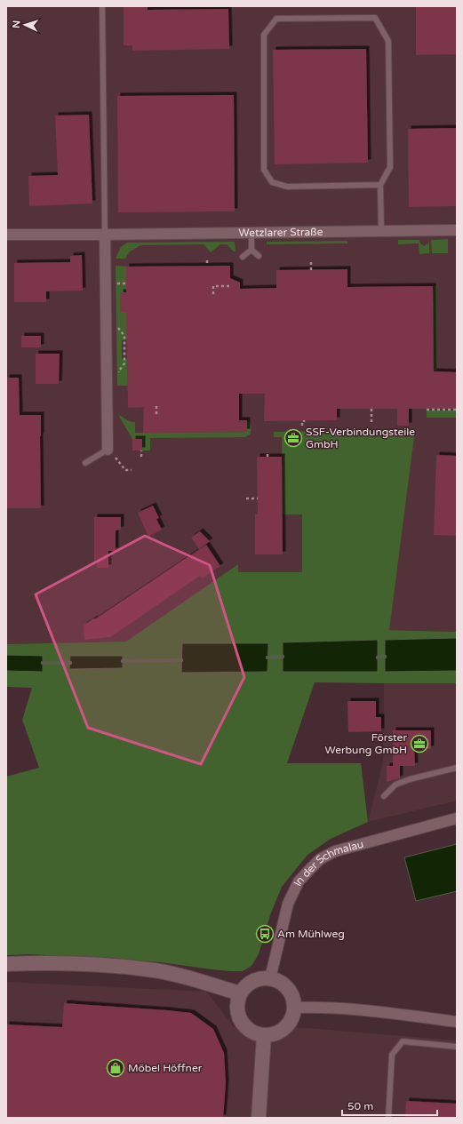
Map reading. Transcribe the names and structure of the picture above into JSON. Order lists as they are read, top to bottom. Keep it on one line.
{"streets":{"street":["Wetzlarer Straße","In der Schmalau"]},"places":{"office":["SSF-Verbindungsteile GmbH","Förster Werbung GmbH"],"bus stop":["Am Mühlweg"],"shop":["Möbel Höffner"]},"scale_bar":"50 m","north":"left"}
